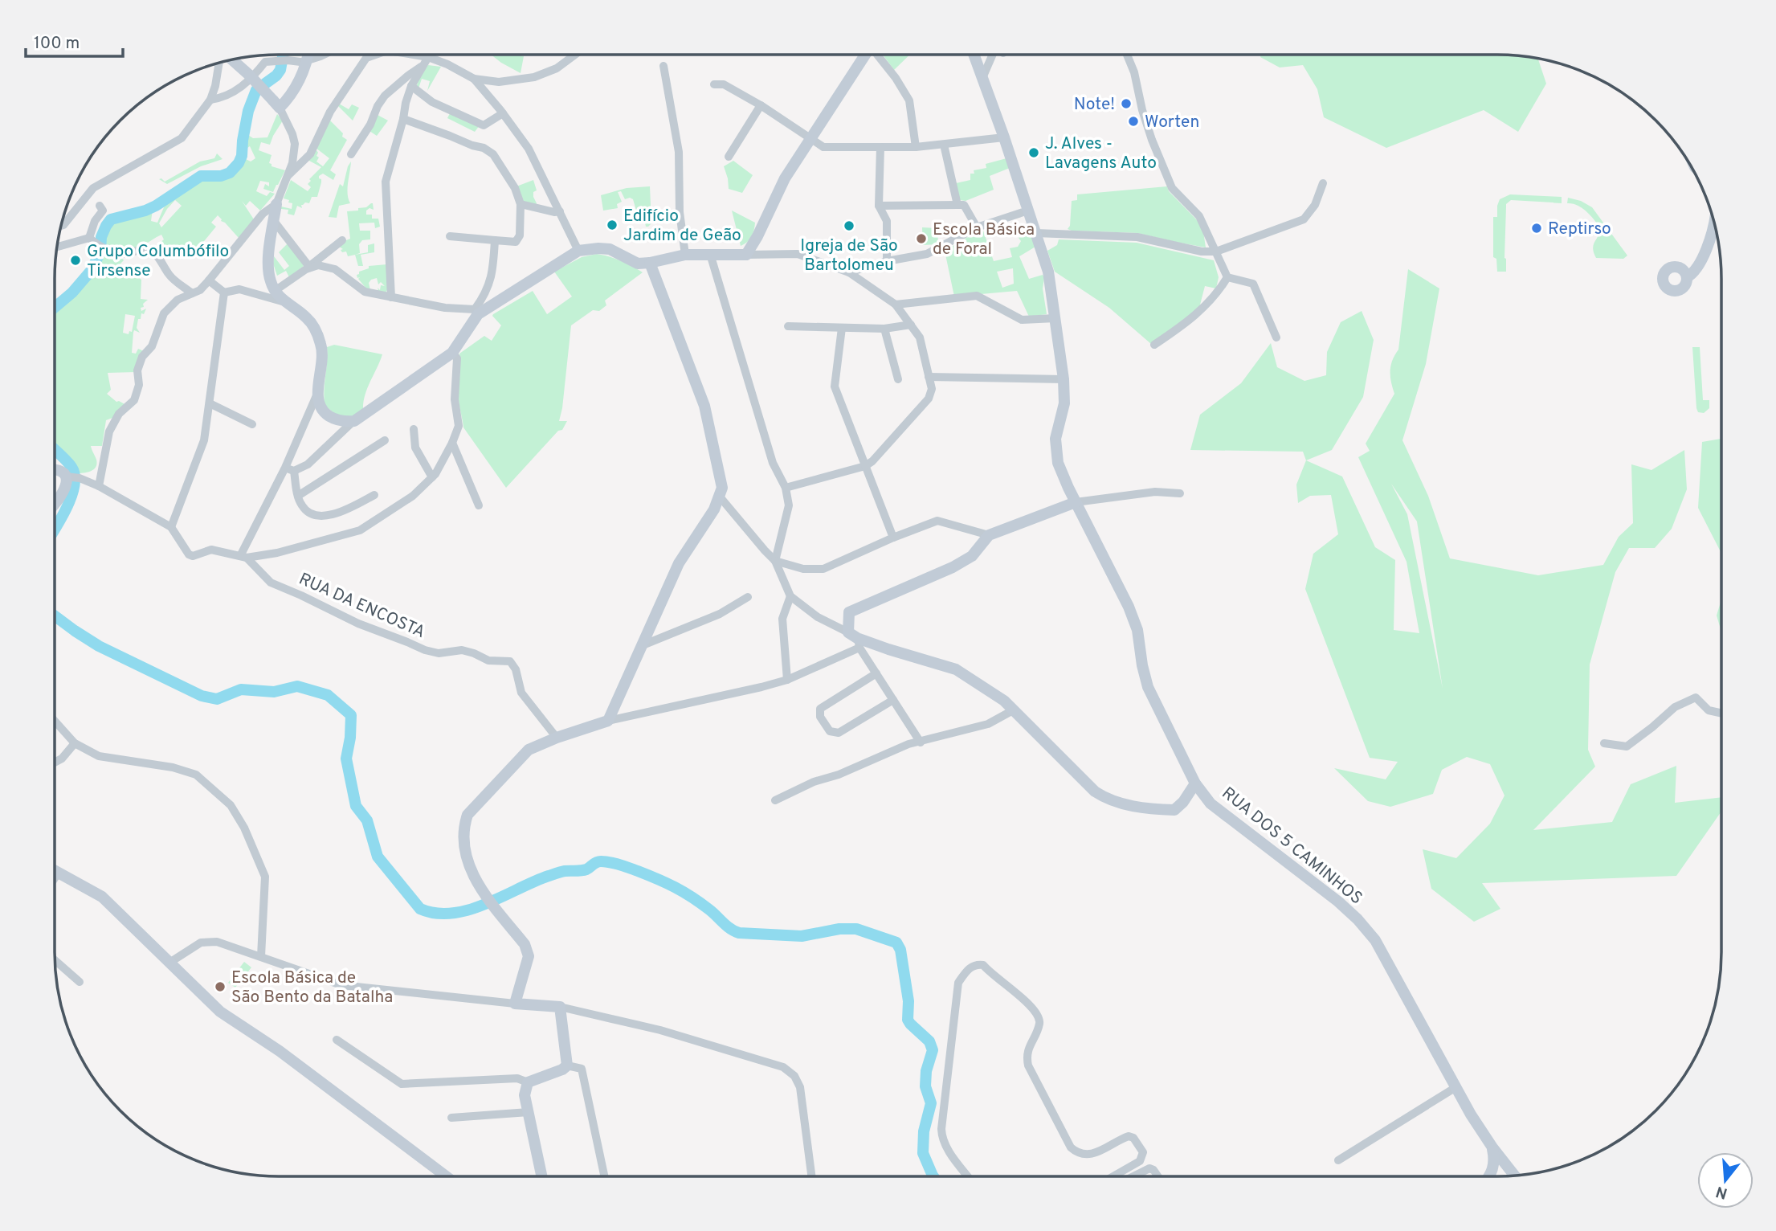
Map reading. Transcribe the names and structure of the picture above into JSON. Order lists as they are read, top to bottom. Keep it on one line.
{"streets":{"street":["RUA DA ENCOSTA","RUA DOS 5 CAMINHOS"]},"places":["Note!","Worten","J. Alves - Lavagens Auto","Edifício Jardim de Geão","Igreja de São Bartolomeu","Reptirso","Escola Básica de Foral","Grupo Columbófilo Tirsense","Escola Básica de São Bento da Batalha"],"scale_bar":"100 m","north":"bottom"}
